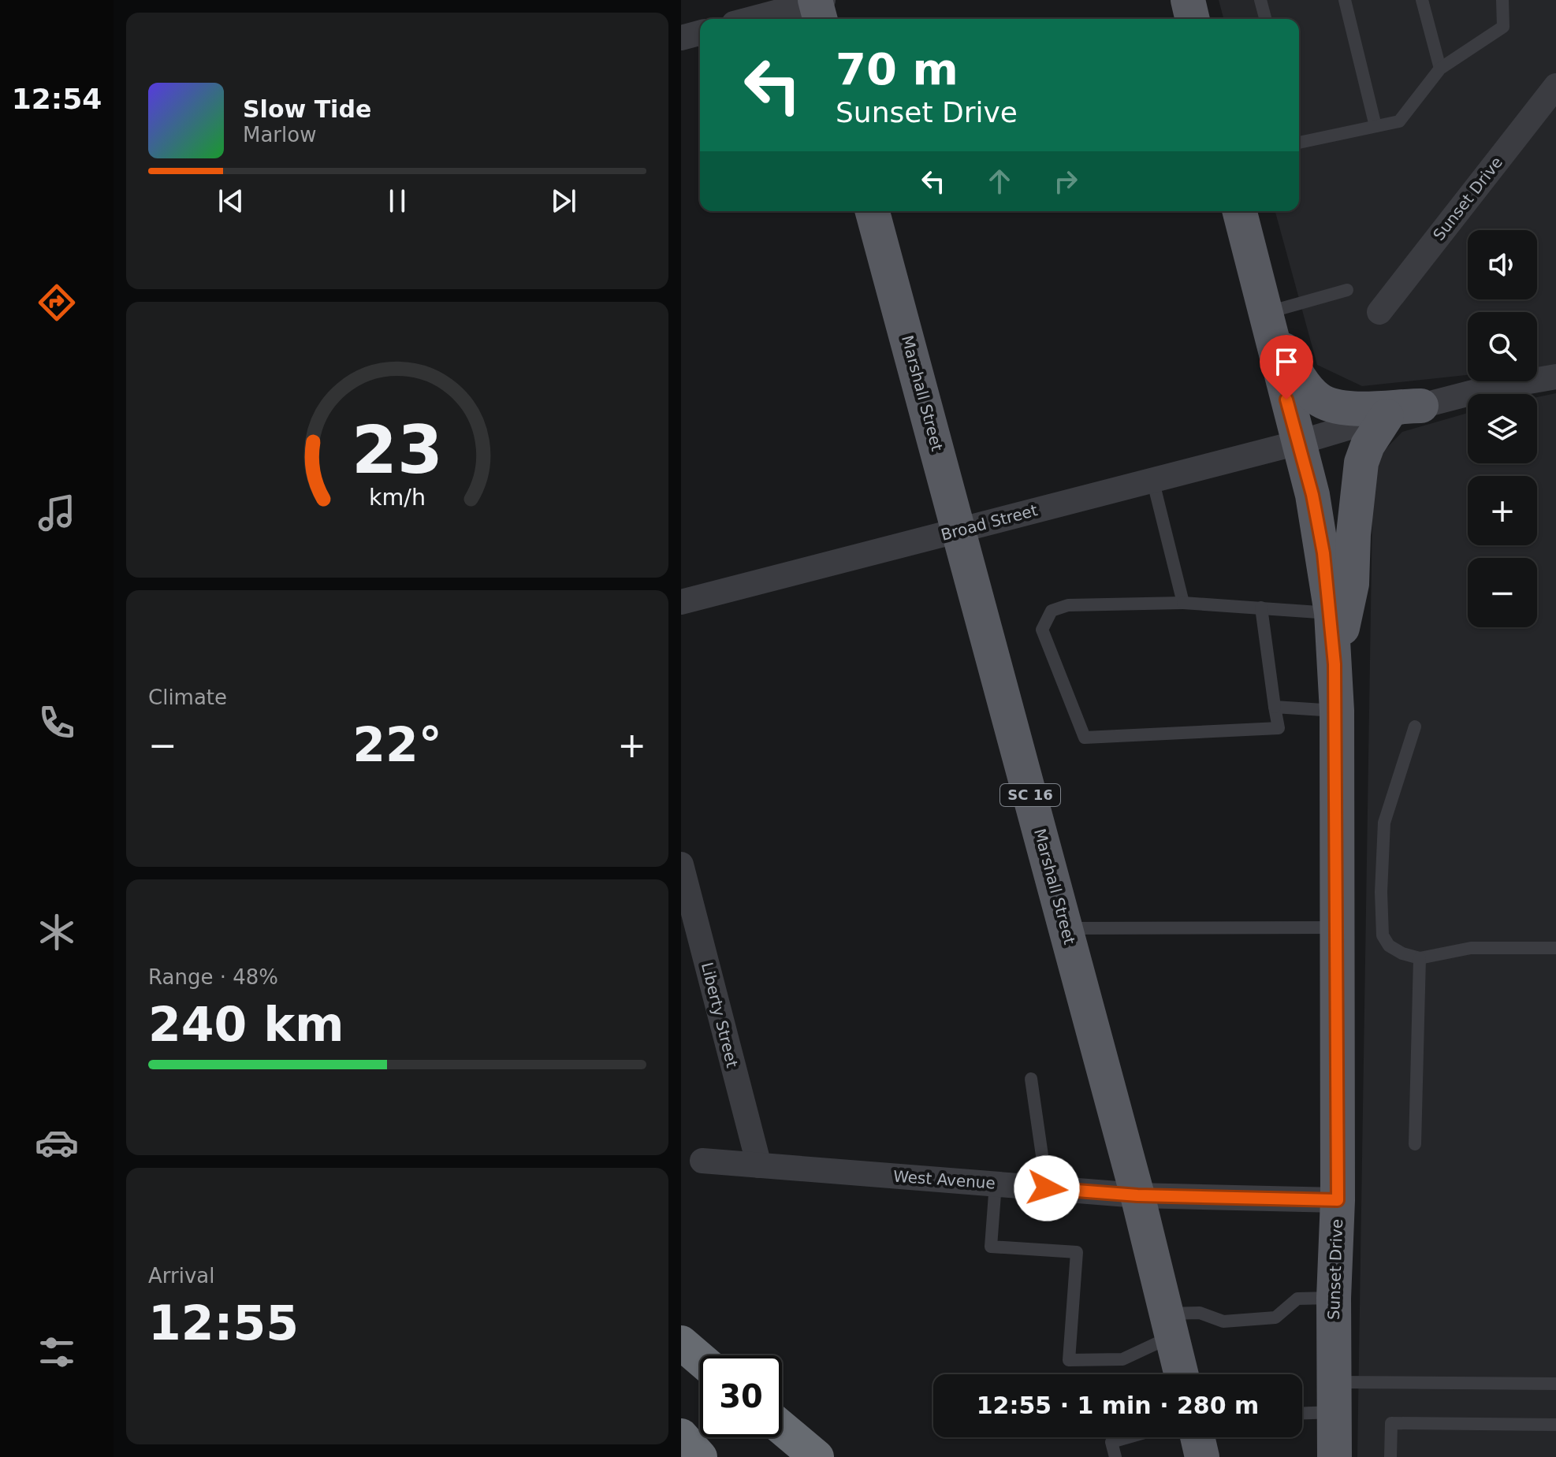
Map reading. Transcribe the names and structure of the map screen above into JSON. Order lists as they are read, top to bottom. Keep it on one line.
{"streets":{"main road":["Sunset Drive","Marshall Street","SC 16"],"street":["Broad Street","Liberty Street","West Avenue"]},"crossings":[["Sunset Drive","Broad Street"],["Sunset Drive","West Avenue"],["Marshall Street","Broad Street"],["Marshall Street","West Avenue"],["Liberty Street","West Avenue"]],"page":{"tabs":"12:54","turn":["70 m","Sunset Drive"],"song":["Slow Tide","Marlow"],"map_buttons":["+","−"],"tile":["Climate",["Range · 48%","240 km"],["Arrival","12:55"]],"heat":["−","22°","+"],"limit":"30","trip":"12:55 · 1 min · 280 m","gauge":["23","km/h"]}}
